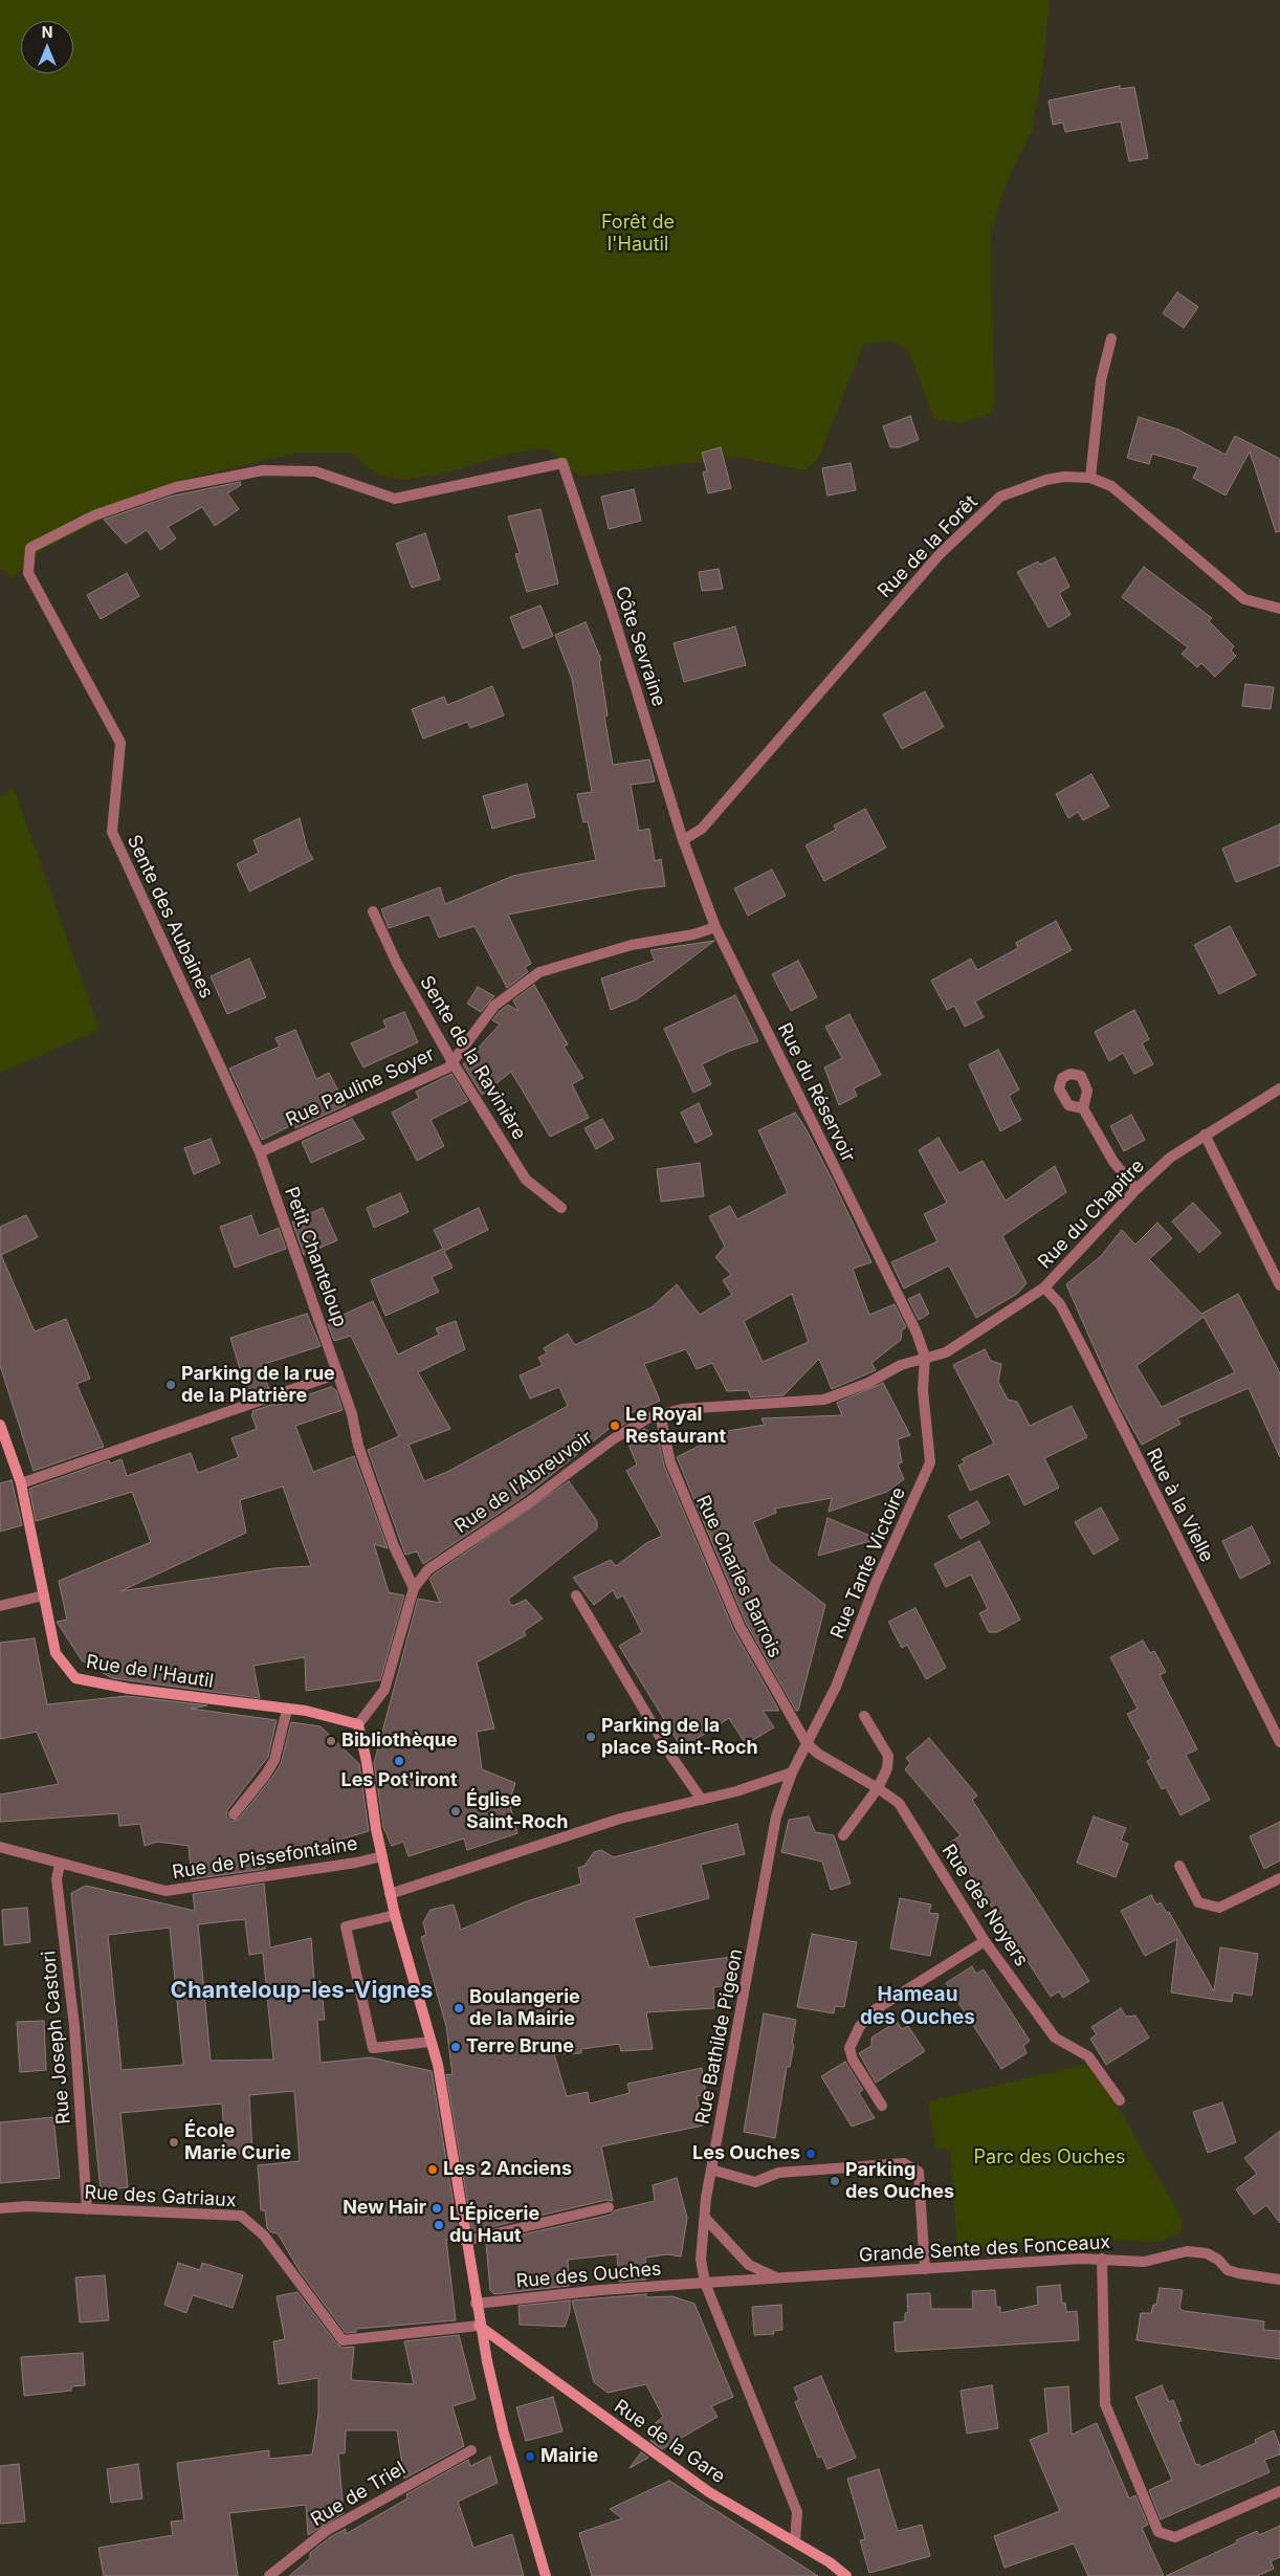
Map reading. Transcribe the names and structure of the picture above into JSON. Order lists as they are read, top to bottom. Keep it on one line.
{"streets":{"main road":["Rue de l'Hautil","Rue de la Gare"],"street":["Rue de la Forêt","Côte Sevraine","Sente des Aubaines","Sente de la Ravinière","Rue Pauline Soyer","Rue du Réservoir","Rue du Chapitre","Petit Chanteloup","Rue de l'Abreuvoir","Rue à la Vielle","Rue Tante Victoire","Rue Charles Barrois","Rue de Pissefontaine","Rue des Noyers","Rue Bathilde Pigeon","Rue Joseph Castori","Rue des Gatriaux","Grande Sente des Fonceaux","Rue des Ouches","Rue de Triel"]},"crossings":[["Rue de la Forêt","Côte Sevraine"],["Rue de la Forêt","Rue du Réservoir"],["Côte Sevraine","Sente des Aubaines"],["Côte Sevraine","Rue du Réservoir"],["Sente des Aubaines","Rue Pauline Soyer"],["Sente des Aubaines","Petit Chanteloup"],["Sente de la Ravinière","Rue Pauline Soyer"],["Rue Pauline Soyer","Rue du Réservoir"],["Rue Pauline Soyer","Petit Chanteloup"],["Rue du Réservoir","Rue du Chapitre"],["Rue du Réservoir","Rue de l'Abreuvoir"],["Rue du Réservoir","Rue Tante Victoire"],["Rue du Chapitre","Rue de l'Abreuvoir"],["Rue du Chapitre","Rue à la Vielle"],["Rue du Chapitre","Rue Tante Victoire"],["Petit Chanteloup","Rue de l'Abreuvoir"],["Rue de l'Abreuvoir","Rue Tante Victoire"],["Rue de l'Abreuvoir","Rue Charles Barrois"],["Rue de l'Abreuvoir","Rue de l'Hautil"],["Rue Tante Victoire","Rue Charles Barrois"],["Rue Tante Victoire","Rue des Noyers"],["Rue Tante Victoire","Rue Bathilde Pigeon"],["Rue Charles Barrois","Rue des Noyers"],["Rue de Pissefontaine","Rue Joseph Castori"],["Rue Bathilde Pigeon","Grande Sente des Fonceaux"],["Rue Bathilde Pigeon","Rue des Ouches"],["Rue Bathilde Pigeon","Rue de la Gare"],["Rue Joseph Castori","Rue des Gatriaux"],["Rue des Gatriaux","Rue de la Gare"],["Grande Sente des Fonceaux","Rue des Ouches"]],"districts":["Chanteloup-les-Vignes","Hameau des Ouches"],"parks":["Forêt de l'Hautil","Parc des Ouches"],"places":["Parking de la rue de la Platrière","Le Royal Restaurant","Parking de la place Saint-Roch","Bibliothèque","Les Pot'iront","Église Saint-Roch","Boulangerie de la Mairie","Terre Brune","École Marie Curie","Les Ouches","Les 2 Anciens","Parking des Ouches","New Hair","L'Épicerie du Haut","Mairie"],"north":"top"}
